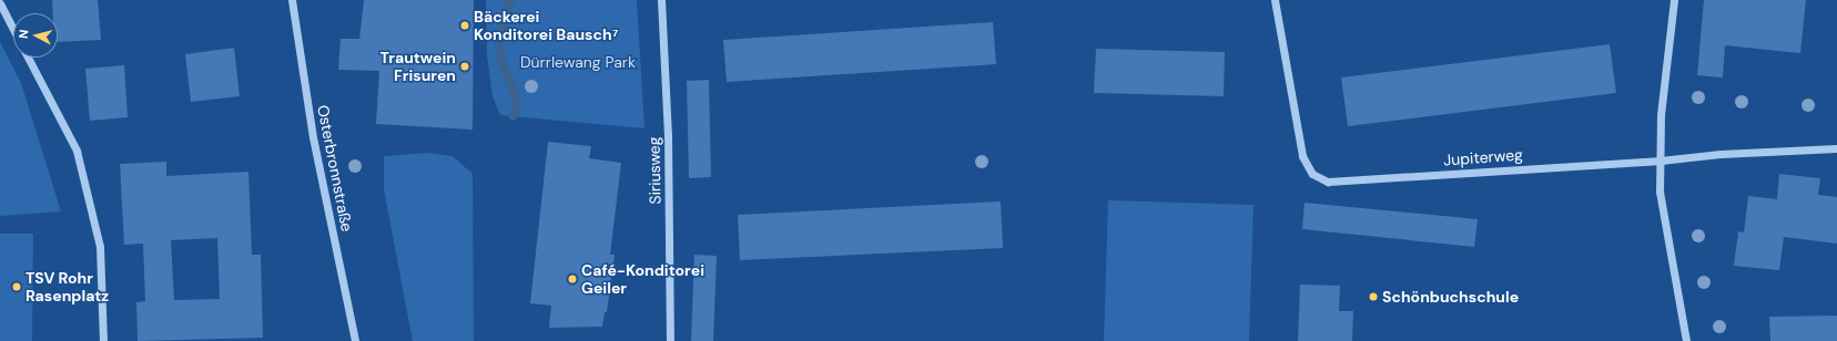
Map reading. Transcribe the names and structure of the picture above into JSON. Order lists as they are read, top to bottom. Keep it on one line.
{"streets":{"street":["Jupiterweg","Osterbronnstraße","Siriusweg"]},"parks":["Dürrlewang Park"],"places":["Bäckerei Konditorei Bausch⁷","Trautwein Frisuren","Café-Konditorei Geiler","TSV Rohr Rasenplatz","Schönbuchschule"],"north":"left"}
